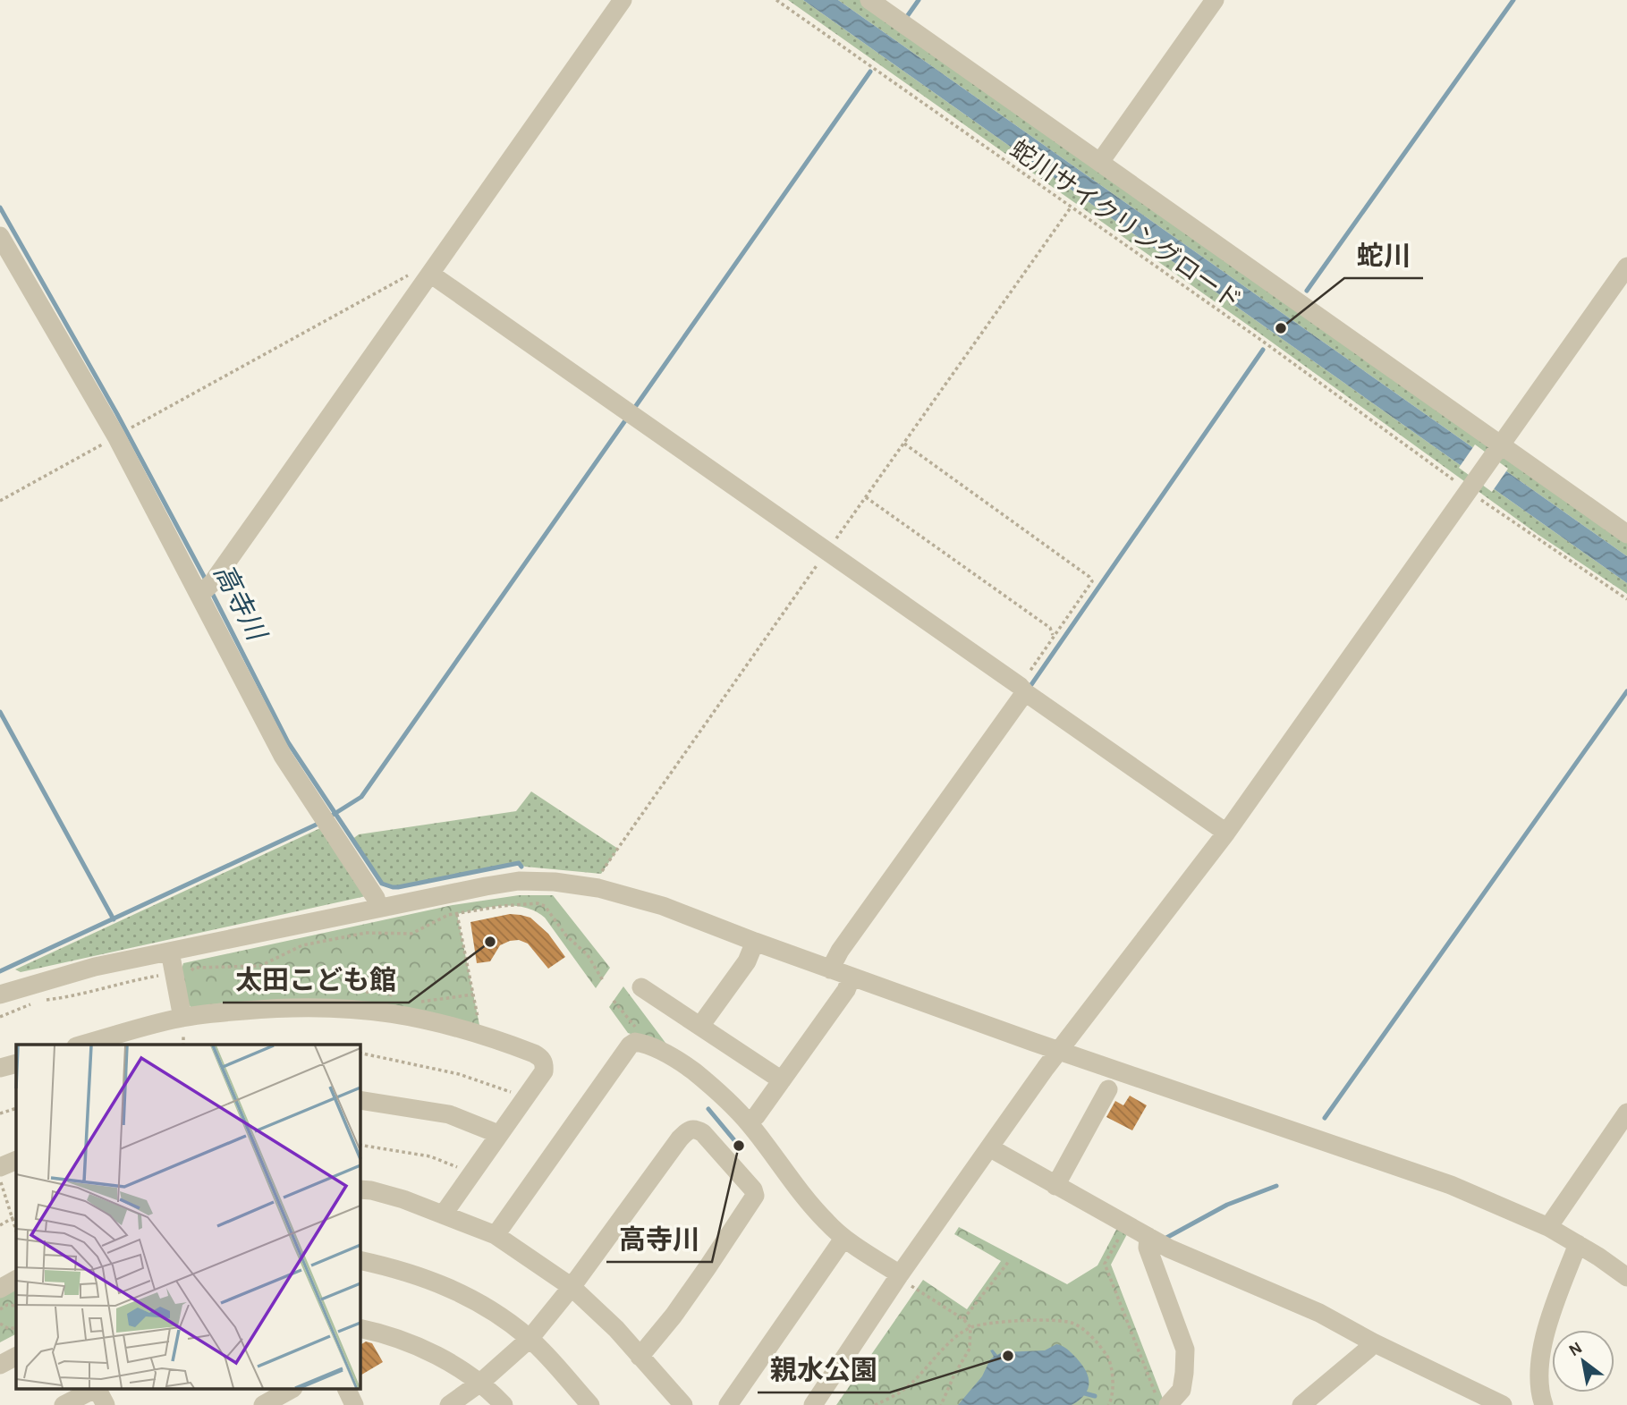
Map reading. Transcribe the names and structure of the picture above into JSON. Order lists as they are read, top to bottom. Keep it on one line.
{"streets":{"path":["蛇川サイクリングロード"]},"water":["高寺川"],"places":["蛇川","太田こども館","高寺川","親水公園"],"north":"top left"}
